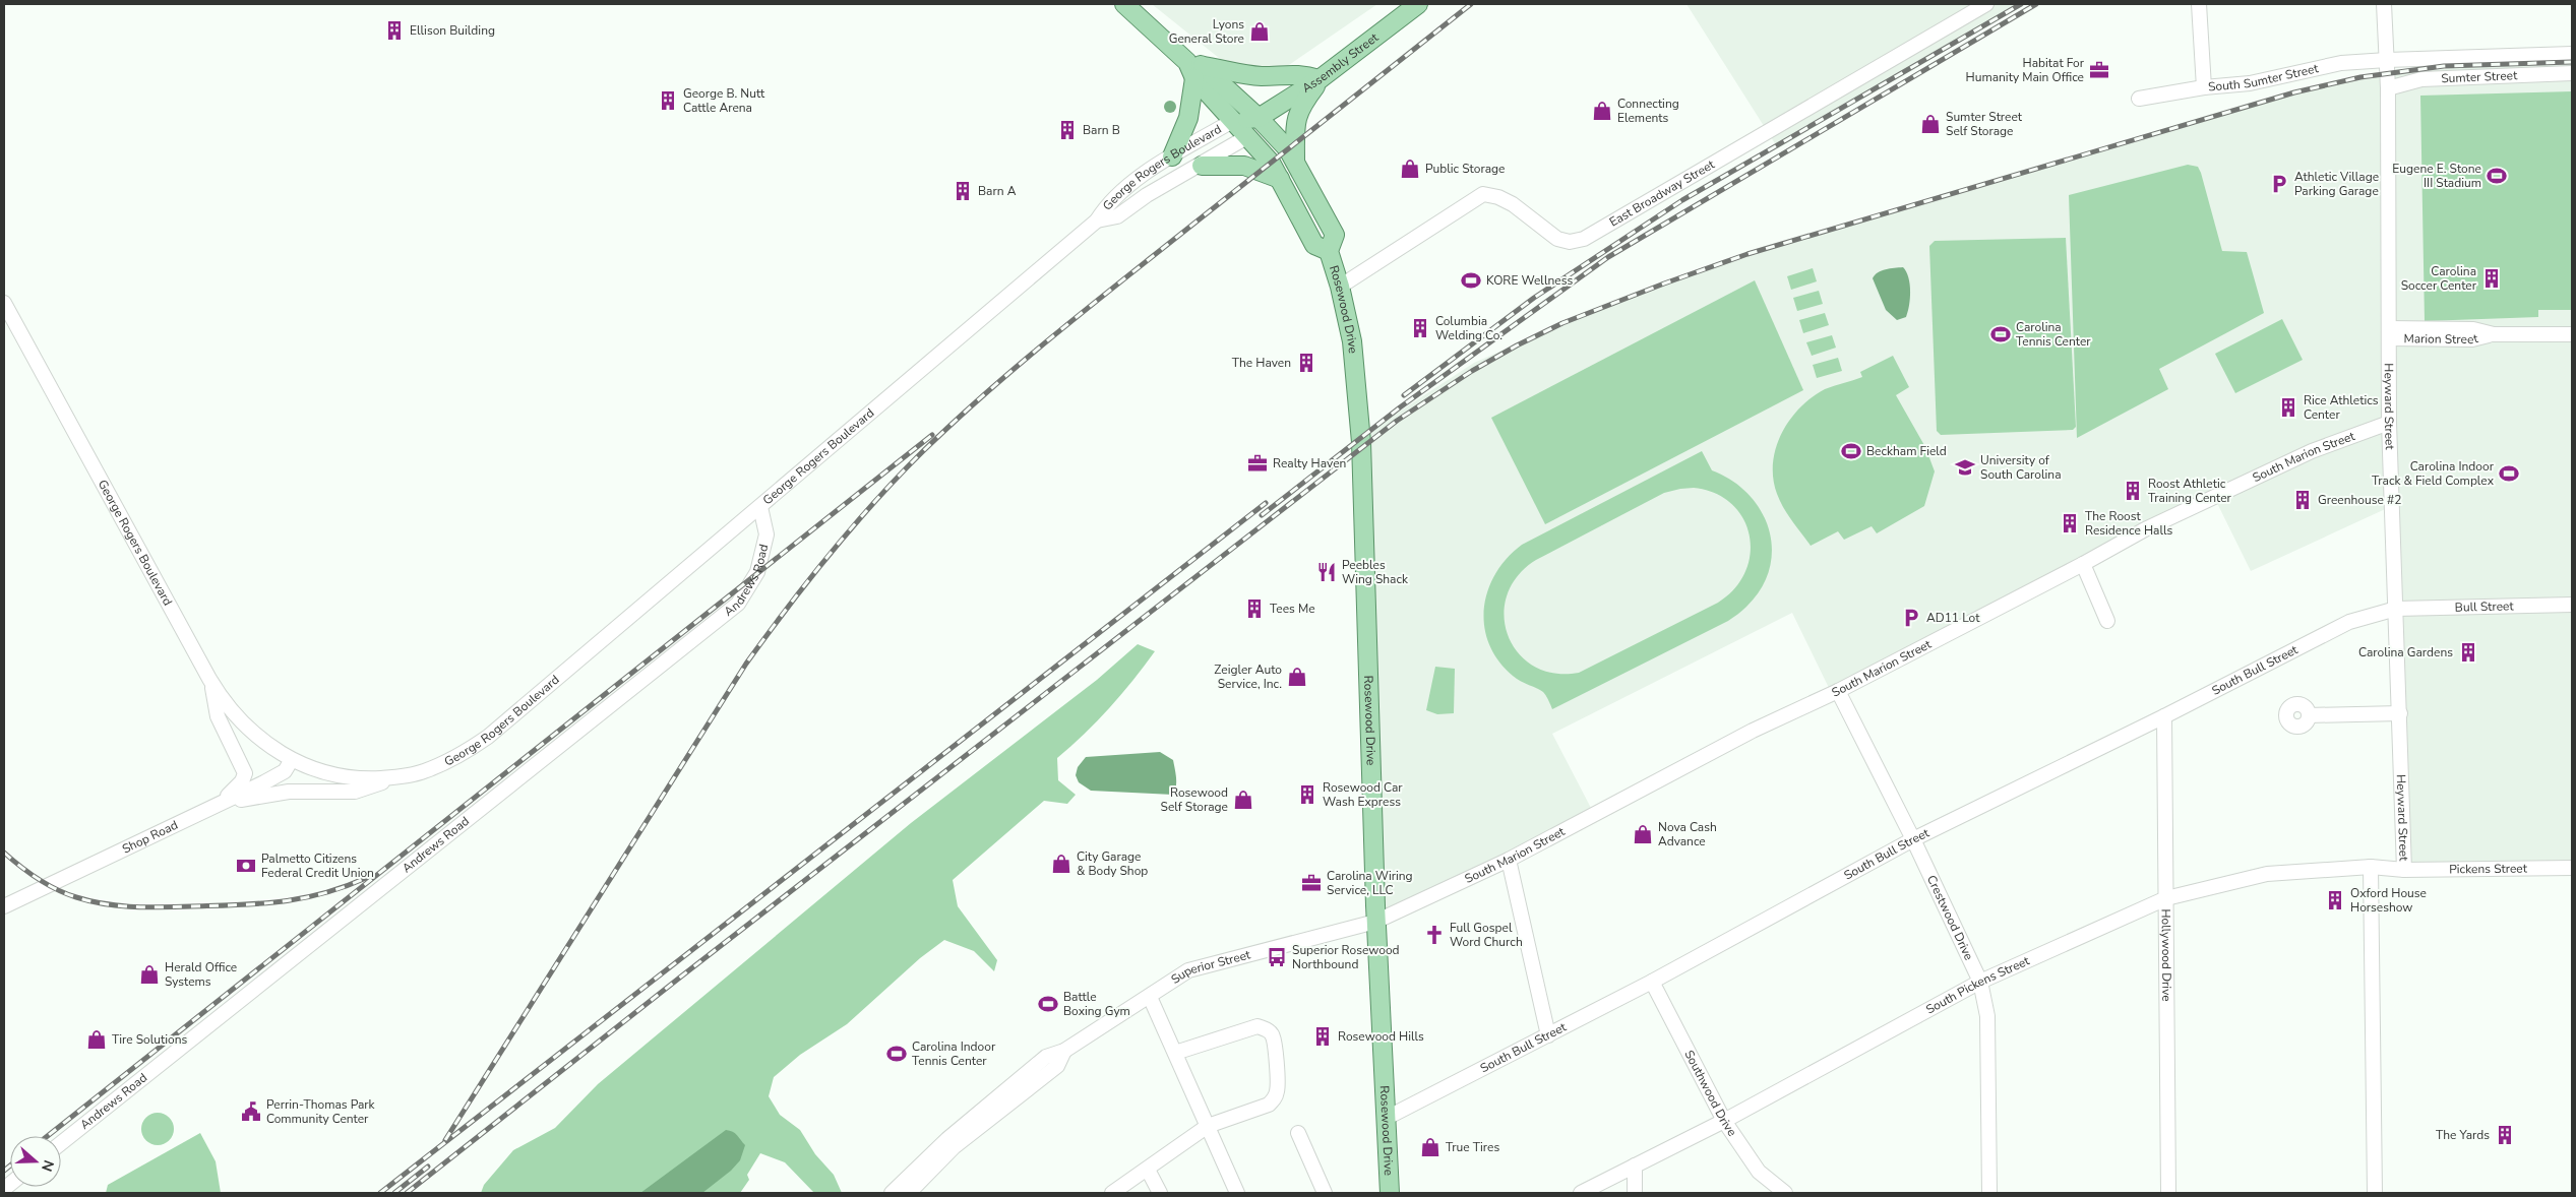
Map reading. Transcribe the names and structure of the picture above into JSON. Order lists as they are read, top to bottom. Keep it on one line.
{"streets":{"main road":["Assembly Street","Rosewood Drive"],"street":["Sumter Street","South Sumter Street","George Rogers Boulevard","East Broadway Street","Marion Street","Heyward Street","South Marion Street","Andrews Road","Bull Street","South Bull Street","Shop Road","Pickens Street","Crestwood Drive","Hollywood Drive","Superior Street","South Pickens Street","Southwood Drive"]},"crossings":[["Assembly Street","George Rogers Boulevard"],["Assembly Street","Rosewood Drive"],["Sumter Street","South Sumter Street"],["Sumter Street","Heyward Street"],["South Sumter Street","Heyward Street"],["George Rogers Boulevard","Rosewood Drive"],["George Rogers Boulevard","Andrews Road"],["George Rogers Boulevard","Shop Road"],["East Broadway Street","Rosewood Drive"],["Rosewood Drive","South Marion Street"],["Rosewood Drive","South Bull Street"],["Rosewood Drive","Superior Street"],["Marion Street","Heyward Street"],["Heyward Street","South Marion Street"],["Heyward Street","Bull Street"],["Heyward Street","South Bull Street"],["Heyward Street","Pickens Street"],["Heyward Street","South Pickens Street"],["South Marion Street","Crestwood Drive"],["South Marion Street","Superior Street"],["Bull Street","South Bull Street"],["South Bull Street","Crestwood Drive"],["South Bull Street","Hollywood Drive"],["South Bull Street","Southwood Drive"],["Pickens Street","South Pickens Street"],["Crestwood Drive","South Pickens Street"],["Hollywood Drive","South Pickens Street"],["South Pickens Street","Southwood Drive"]],"places":{"building":["Ellison Building","George B. Nutt Cattle Arena","Barn B","Barn A","Carolina Soccer Center","Columbia Welding Co.","The Haven","Rice Athletics Center","Roost Athletic Training Center","Greenhouse #2","The Roost Residence Halls","Tees Me","Carolina Gardens","Rosewood Car Wash Express","Oxford House Horseshow","Rosewood Hills","The Yards"],"shop":["Lyons General Store","Connecting Elements","Sumter Street Self Storage","Public Storage","Zeigler Auto Service, Inc.","Rosewood Self Storage","Nova Cash Advance","City Garage & Body Shop","Herald Office Systems","Tire Solutions","True Tires"],"office":["Habitat For Humanity Main Office","Realty Haven","Carolina Wiring Service, LLC"],"sports":["Eugene E. Stone III Stadium","KORE Wellness","Carolina Tennis Center","Beckham Field","Carolina Indoor Track & Field Complex","Battle Boxing Gym","Carolina Indoor Tennis Center"],"parking":["Athletic Village Parking Garage","AD11 Lot"],"school or university":["University of South Carolina"],"restaurant":["Peebles Wing Shack"],"bank":["Palmetto Citizens Federal Credit Union"],"church":["Full Gospel Word Church"],"bus stop":["Superior Rosewood Northbound"],"public building":["Perrin-Thomas Park Community Center"]},"north":"right"}
